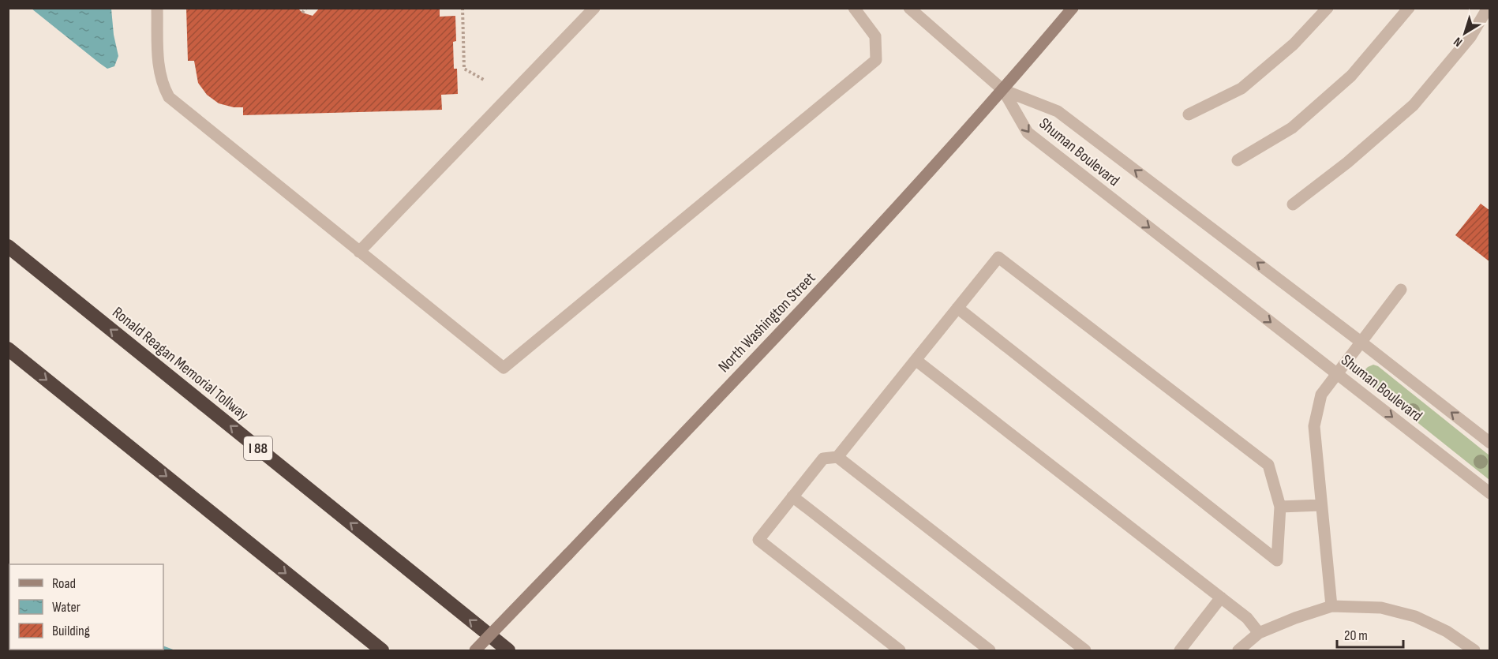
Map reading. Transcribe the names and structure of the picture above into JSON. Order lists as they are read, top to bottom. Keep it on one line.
{"streets":{"highway":["Ronald Reagan Memorial Tollway","I 88"],"main road":["North Washington Street"],"street":["Shuman Boulevard"]},"crossings":[["Shuman Boulevard","North Washington Street"]],"legend":["Road","Water","Building"],"scale_bar":"20 m","north":"bottom left"}
